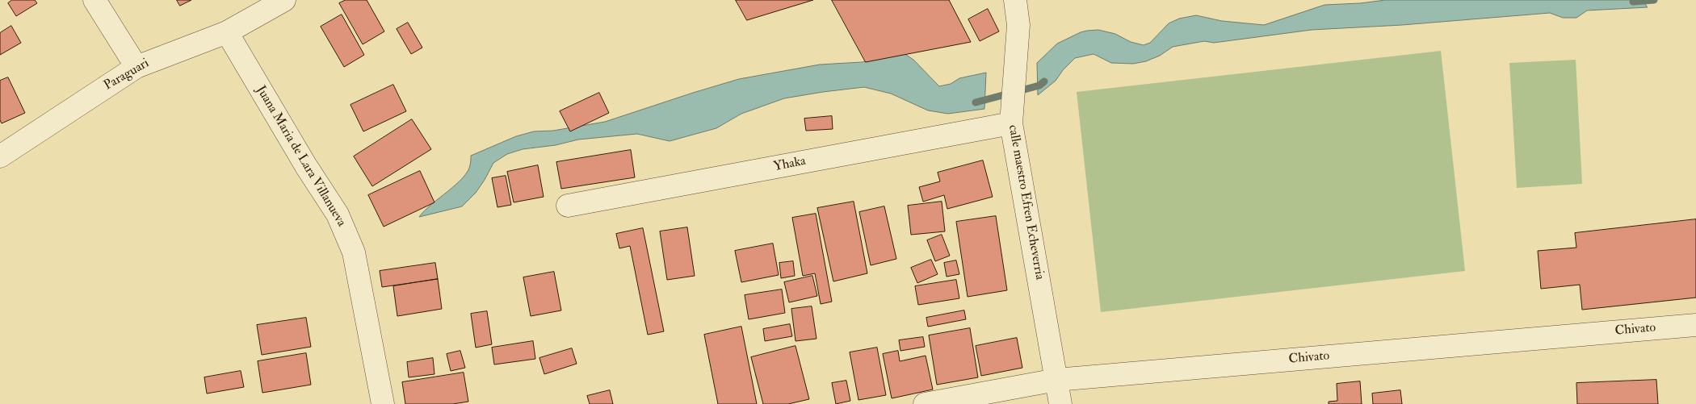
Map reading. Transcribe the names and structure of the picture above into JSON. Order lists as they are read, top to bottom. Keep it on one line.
{"streets":{"street":["Paraguari","Juana Maria de Lara Villanueva","Yhaka","calle maestro Efren Echeverria","Chivato"]},"crossings":[["Paraguari","Juana Maria de Lara Villanueva"],["Yhaka","calle maestro Efren Echeverria"],["calle maestro Efren Echeverria","Chivato"]]}
